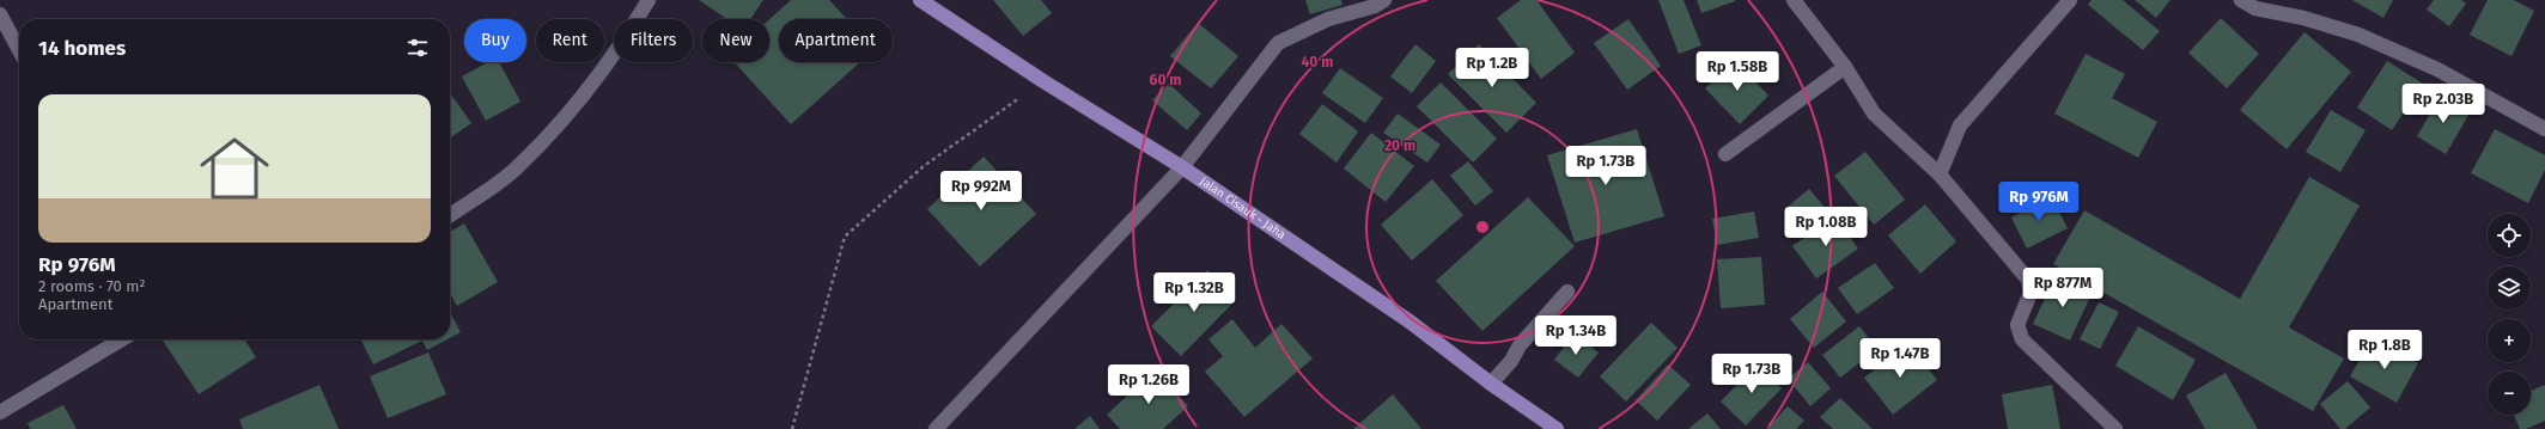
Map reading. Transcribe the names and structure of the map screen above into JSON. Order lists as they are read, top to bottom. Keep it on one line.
{"streets":{"main road":["Jalan Cisauk - Jaha"]},"page":{"chip":["Buy","Rent","Filters","New","Apartment"],"heading":"14 homes","price":["Rp 1.2B","Rp 1.58B","Rp 2.03B","Rp 1.73B","Rp 992M","Rp 976M","Rp 1.08B","Rp 877M","Rp 1.32B","Rp 1.34B","Rp 1.8B","Rp 1.47B","Rp 1.73B","Rp 1.26B"],"list":[{"name":"Rp 976M","note":"2 rooms · 70 m² · Apartment"}],"map_buttons":["+","−"]},"rings":["40 m","60 m","20 m"]}
